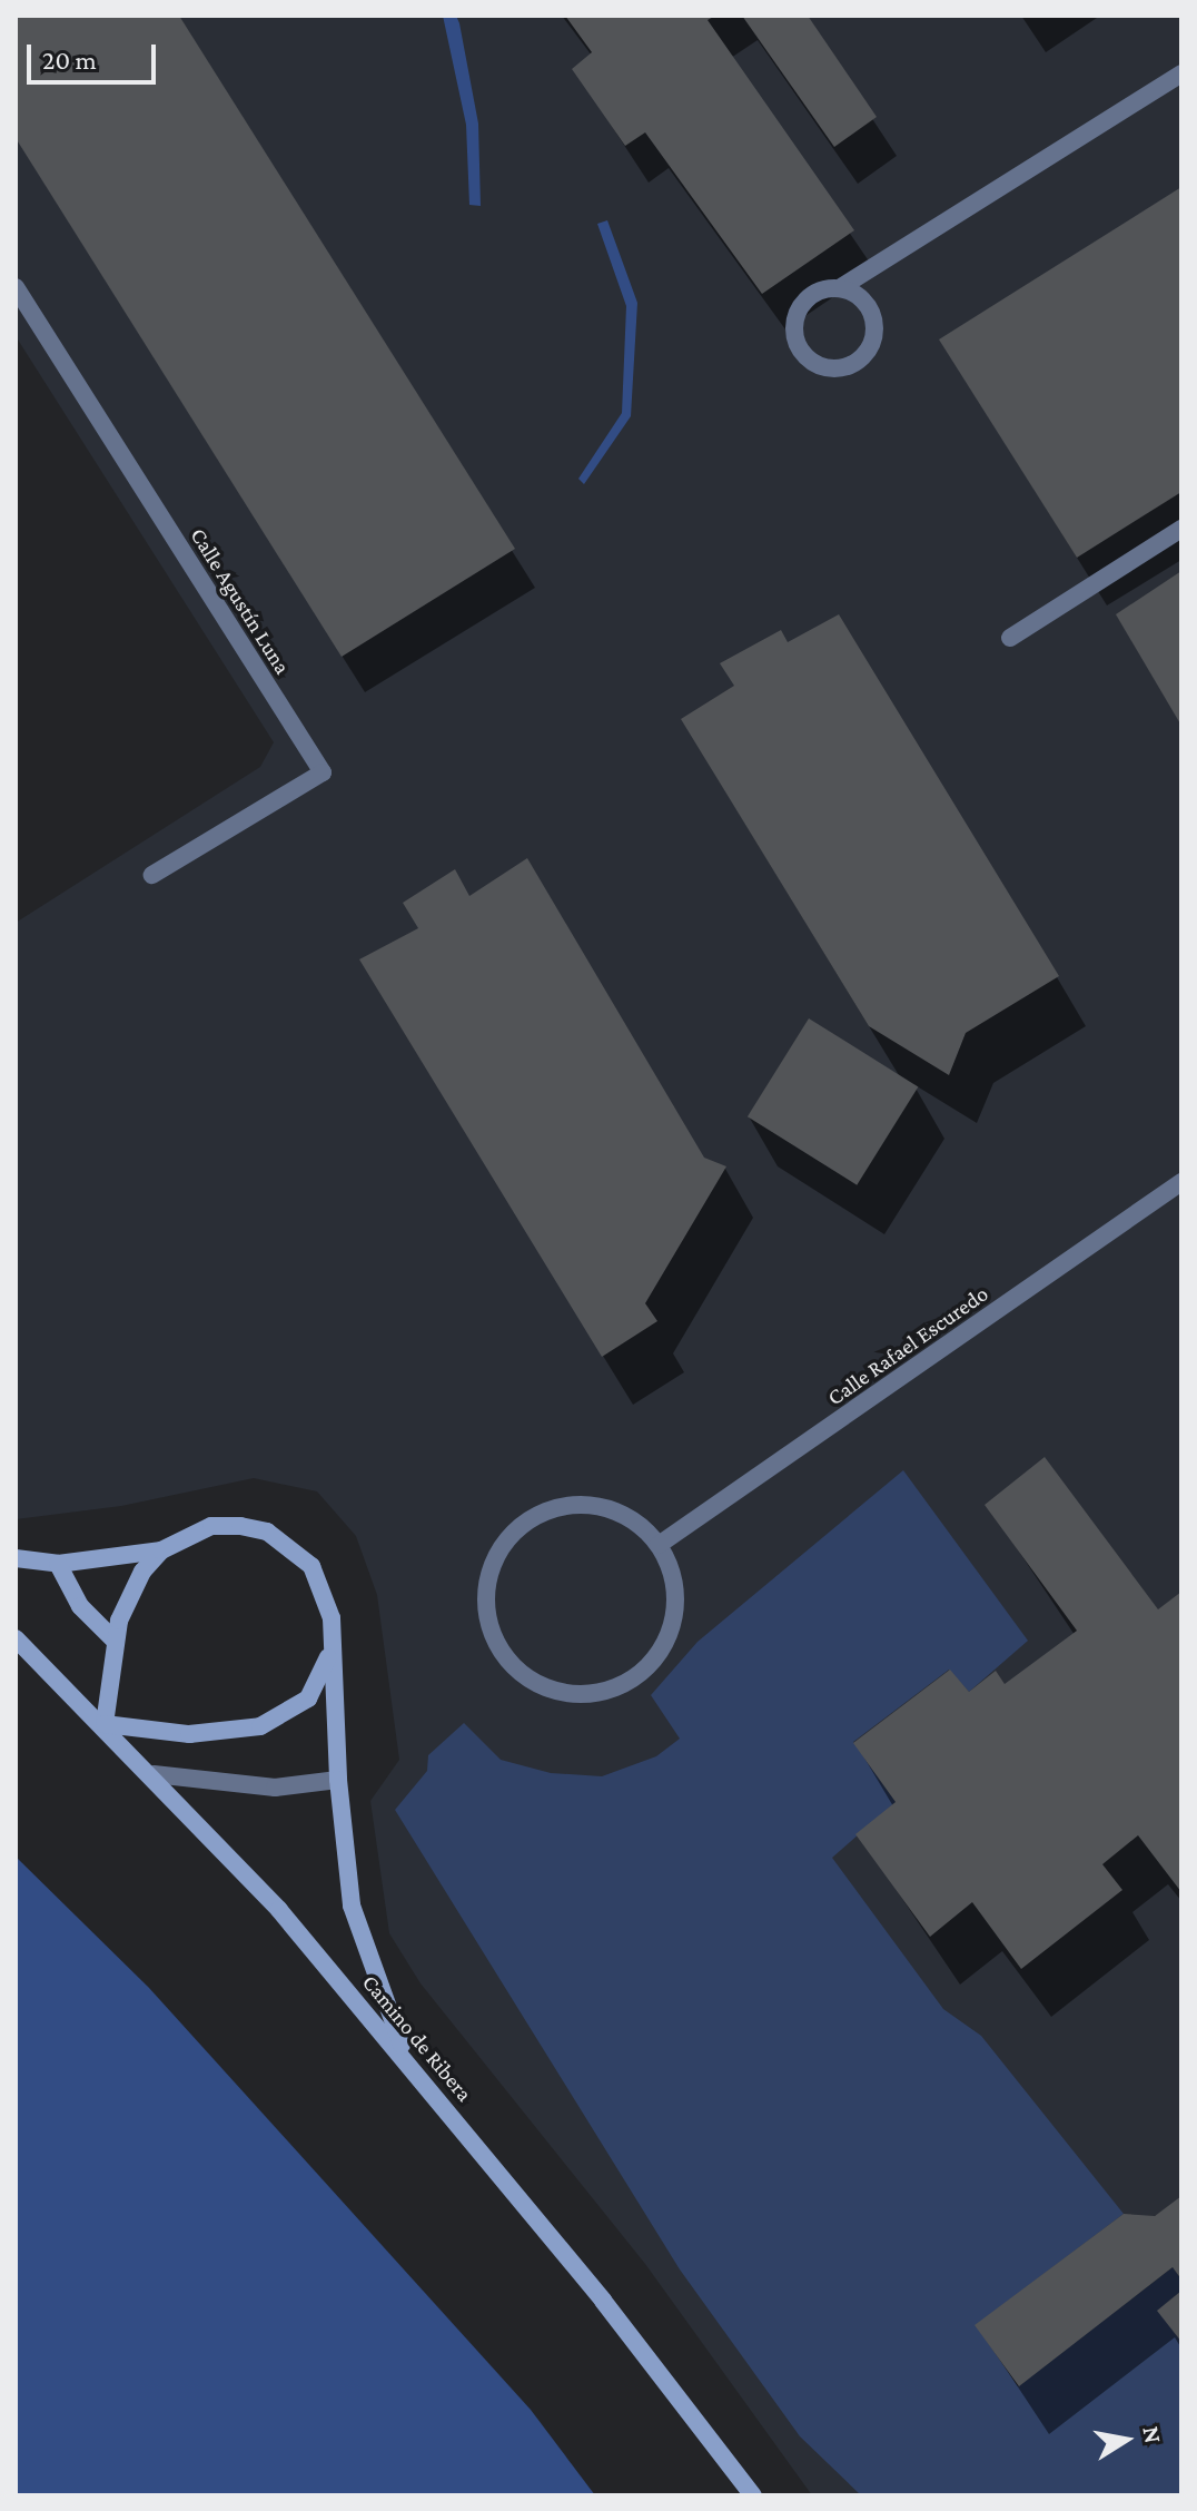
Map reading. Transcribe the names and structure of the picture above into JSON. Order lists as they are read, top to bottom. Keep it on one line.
{"streets":{"street":["Calle Agustín Luna","Calle Rafael Escuredo","Camino de Ribera"]},"scale_bar":"20 m","north":"right"}
